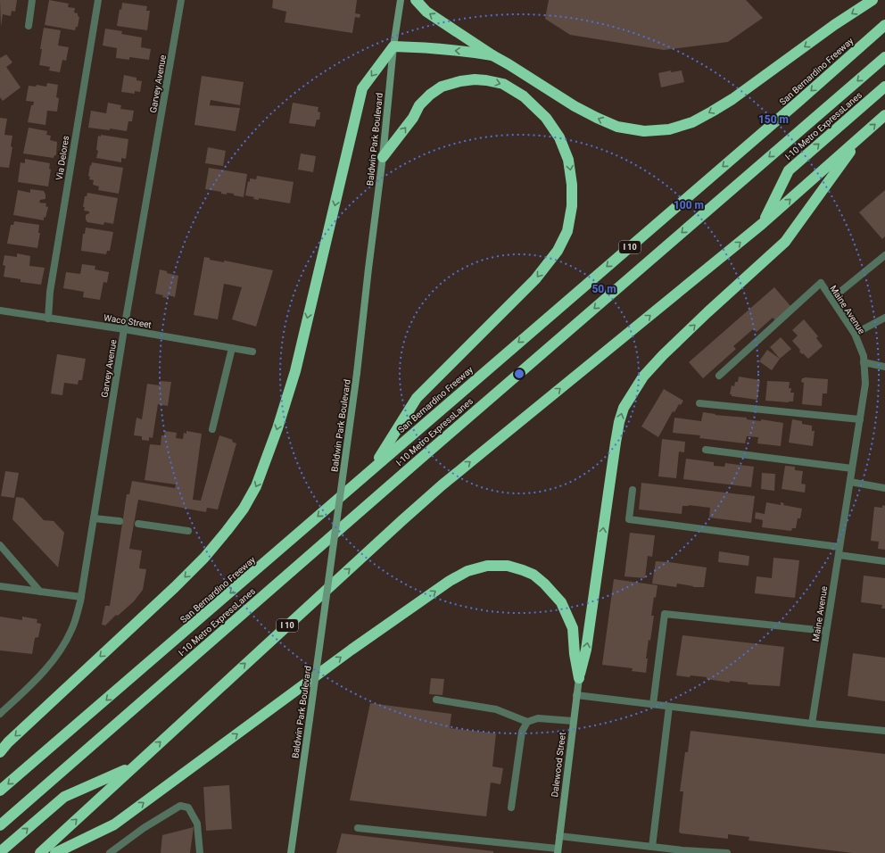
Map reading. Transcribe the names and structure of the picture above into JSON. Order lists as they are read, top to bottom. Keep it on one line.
{"streets":{"highway":["San Bernardino Freeway","I-10 Metro ExpressLanes","I 10"],"main road":["Baldwin Park Boulevard","Dalewood Street"],"street":["Garvey Avenue","Via Delores","Maine Avenue","Waco Street"]},"crossings":[["Garvey Avenue","Waco Street"],["I-10 Metro ExpressLanes","I 10"],["Via Delores","Waco Street"]],"rings":["150 m","100 m","50 m"]}
